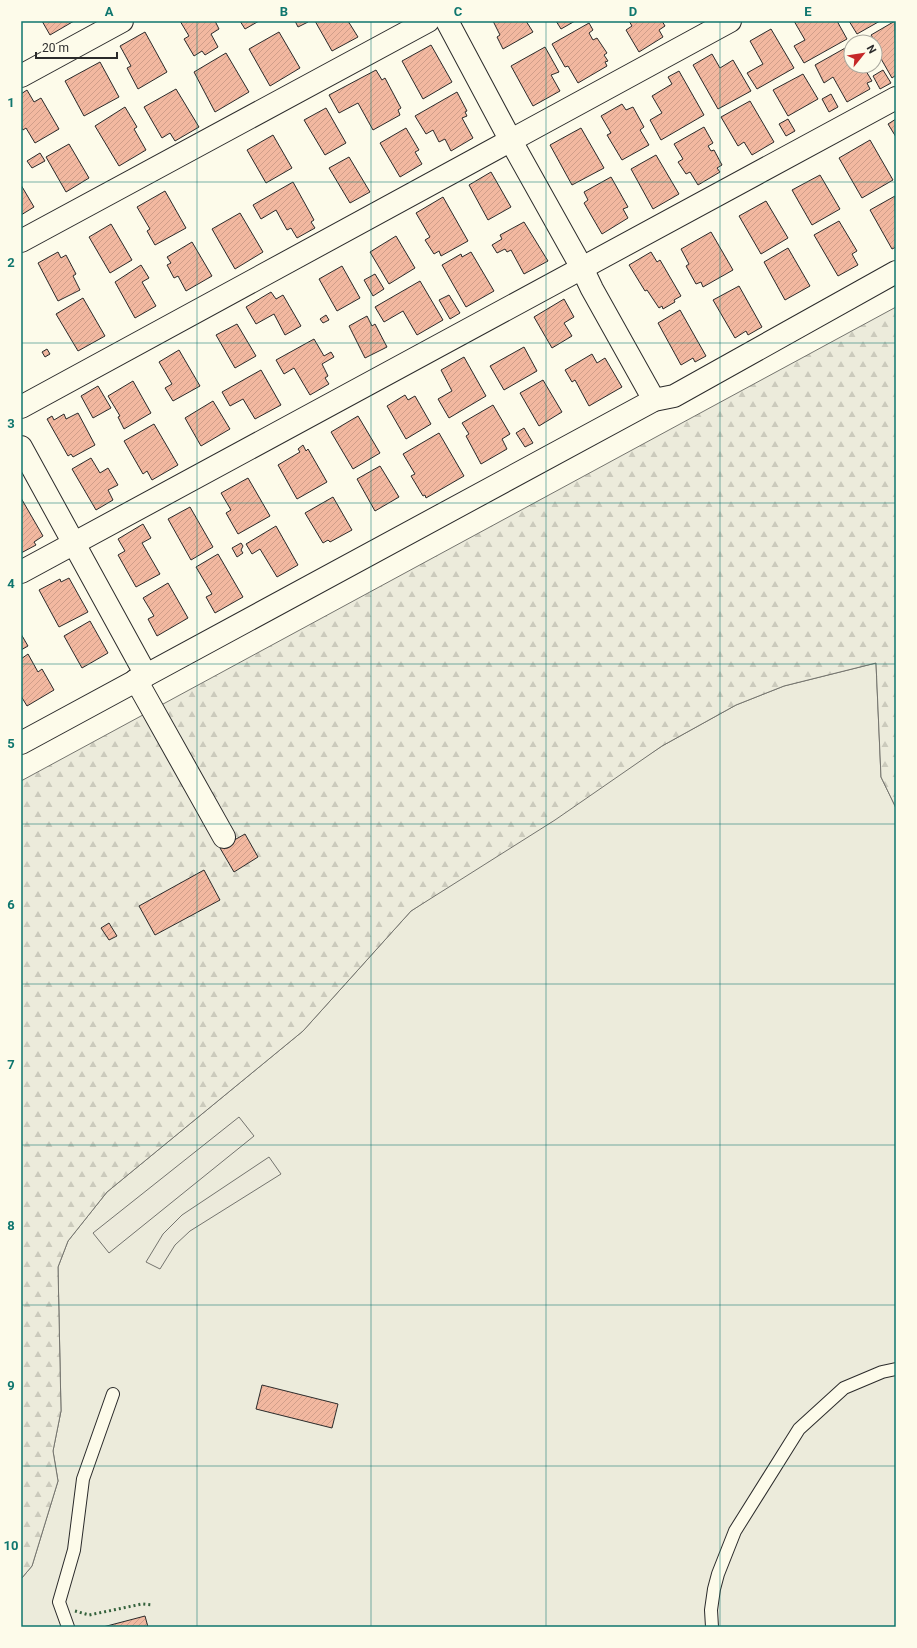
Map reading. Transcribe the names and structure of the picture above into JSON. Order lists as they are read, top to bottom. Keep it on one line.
{"scale_bar":"20 m","north":"top right","grid":{"columns":["A","B","C","D","E"],"rows":["1","2","3","4","5","6","7","8","9","10"]}}
